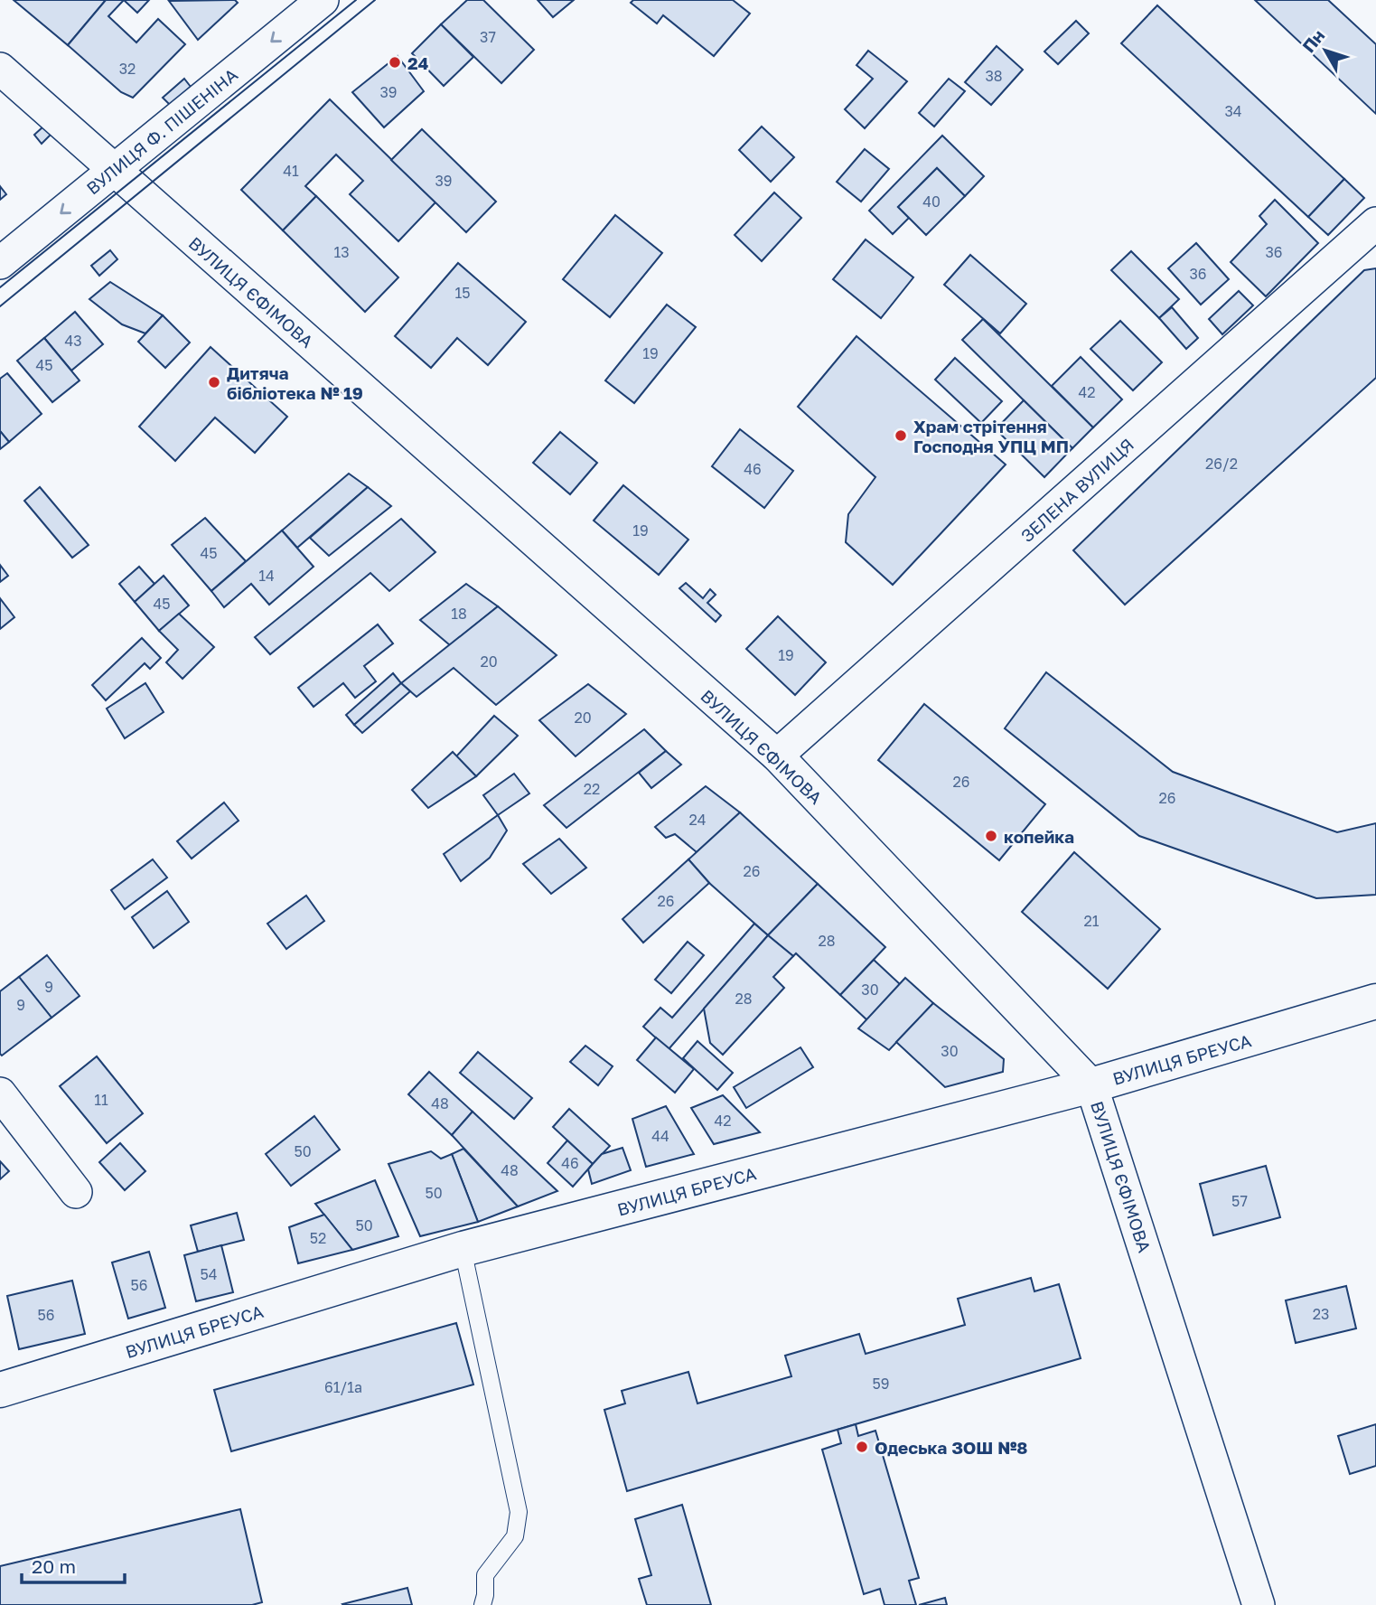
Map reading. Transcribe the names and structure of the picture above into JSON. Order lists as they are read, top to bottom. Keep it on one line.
{"streets":{"street":["ВУЛИЦЯ Ф. ПІШЕНІНА","ВУЛИЦЯ ЄФІМОВА","ЗЕЛЕНА ВУЛИЦЯ","ВУЛИЦЯ БРЕУСА"]},"crossings":[["ВУЛИЦЯ Ф. ПІШЕНІНА","ВУЛИЦЯ ЄФІМОВА"],["ВУЛИЦЯ ЄФІМОВА","ЗЕЛЕНА ВУЛИЦЯ"],["ВУЛИЦЯ ЄФІМОВА","ВУЛИЦЯ БРЕУСА"]],"one_way":["ВУЛИЦЯ Ф. ПІШЕНІНА"],"places":["24","Дитяча бібліотека № 19","Храм стрітення Господня УПЦ МП","копейка","Одеська ЗОШ №8"],"house_numbers":["37","32","38","39","34","41","39","40","13","36","36","15","43","19","45","42","26/2","46","19","45","14","45","18","19","20","20","26","22","26","24","26","26","21","28","9","30","28","9","30","11","48","42","44","50","46","48","50","57","50","52","54","56","23","56","59","61/1а"],"scale_bar":"20 m","north":"top left"}
